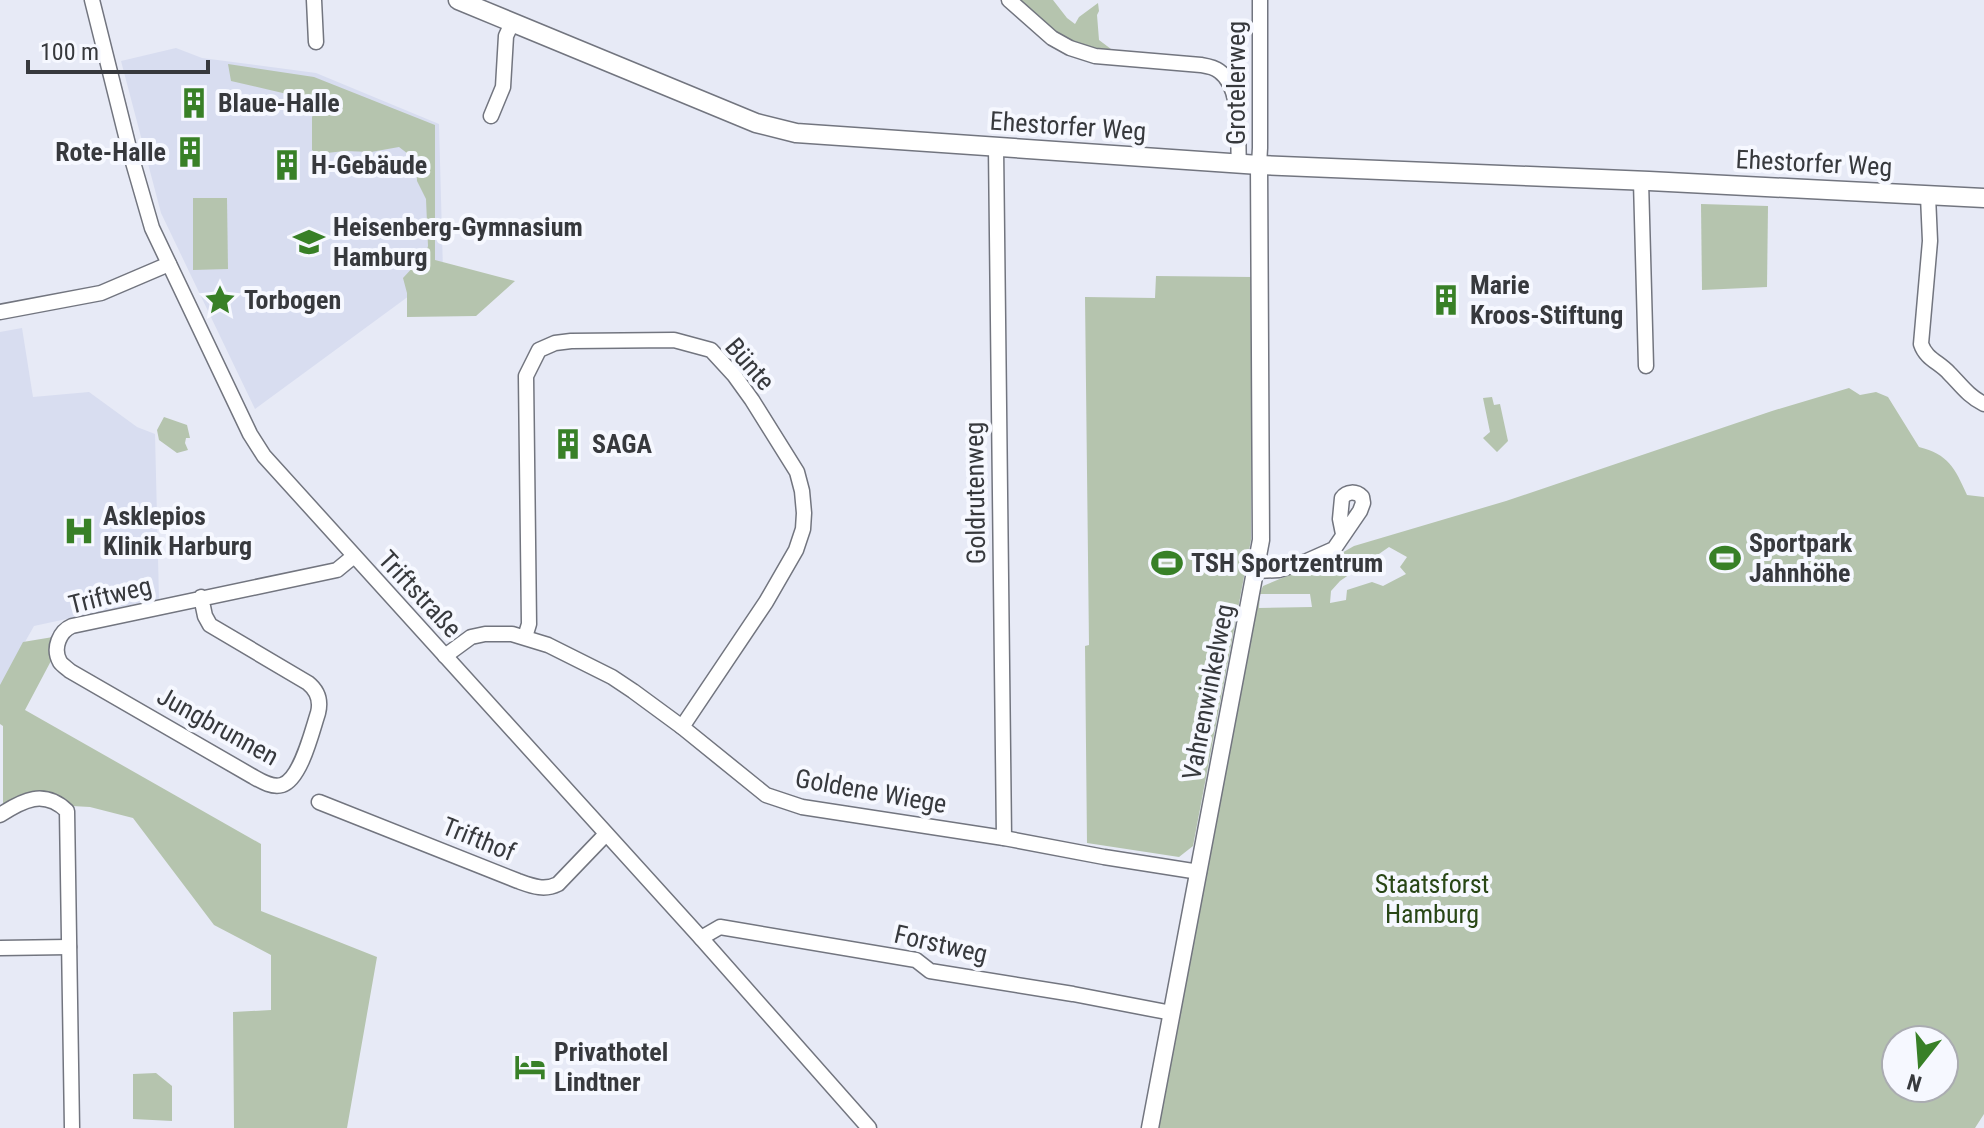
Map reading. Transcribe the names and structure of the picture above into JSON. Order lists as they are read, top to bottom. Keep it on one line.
{"streets":{"main road":["Ehestorfer Weg"],"street":["Grotelerweg","Bünte","Goldrutenweg","Triftstraße","Triftweg","Vahrenwinkelweg","Jungbrunnen","Goldene Wiege","Trifthof","Forstweg"]},"crossings":[["Grotelerweg","Ehestorfer Weg"],["Grotelerweg","Vahrenwinkelweg"],["Ehestorfer Weg","Goldrutenweg"],["Ehestorfer Weg","Vahrenwinkelweg"],["Bünte","Goldene Wiege"],["Goldrutenweg","Goldene Wiege"],["Triftstraße","Triftweg"],["Triftstraße","Goldene Wiege"],["Triftstraße","Trifthof"],["Triftstraße","Forstweg"],["Triftweg","Jungbrunnen"],["Vahrenwinkelweg","Goldene Wiege"],["Vahrenwinkelweg","Forstweg"]],"parks":["Staatsforst Hamburg"],"places":{"building":["Blaue-Halle","Rote-Halle","H-Gebäude","Marie Kroos-Stiftung","SAGA"],"school or university":["Heisenberg-Gymnasium Hamburg"],"place":["Torbogen"],"hospital":["Asklepios Klinik Harburg"],"sports":["Sportpark Jahnhöhe","TSH Sportzentrum"],"hotel":["Privathotel Lindtner"]},"scale_bar":"100 m","north":"bottom"}
